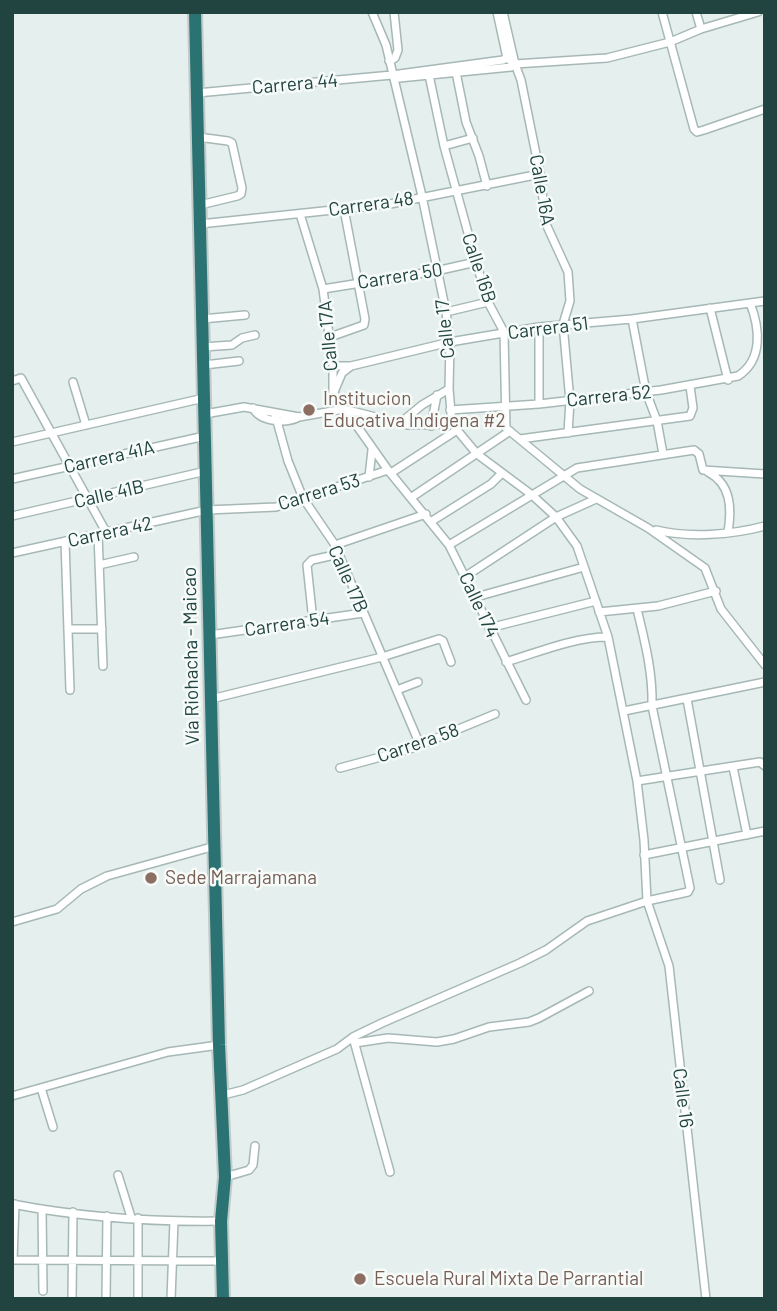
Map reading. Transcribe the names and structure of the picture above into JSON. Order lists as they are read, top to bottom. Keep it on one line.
{"streets":{"highway":["Vía Riohacha - Maicao"],"street":["Carrera 44","Calle 16A","Carrera 48","Calle 16B","Carrera 50","Carrera 51","Calle 17","Calle 17A","Carrera 52","Carrera 41A","Carrera 53","Calle 41B","Carrera 42","Calle 17B","Calle 174","Carrera 54","Carrera 58","Calle 16"]},"crossings":[["Carrera 44","Calle 16A"],["Carrera 44","Calle 16B"],["Carrera 44","Calle 17"],["Carrera 44","Vía Riohacha - Maicao"],["Calle 16A","Carrera 48"],["Calle 16A","Carrera 51"],["Carrera 48","Calle 16B"],["Carrera 48","Calle 17"],["Carrera 48","Calle 17A"],["Carrera 48","Vía Riohacha - Maicao"],["Calle 16B","Carrera 50"],["Calle 16B","Carrera 51"],["Calle 16B","Carrera 52"],["Carrera 50","Calle 17"],["Carrera 50","Calle 17A"],["Carrera 51","Calle 17"],["Carrera 51","Calle 17A"],["Calle 17","Carrera 52"],["Calle 17","Carrera 53"],["Calle 17A","Carrera 53"],["Calle 17A","Calle 174"],["Carrera 41A","Vía Riohacha - Maicao"],["Carrera 53","Carrera 42"],["Carrera 53","Calle 17B"],["Carrera 53","Vía Riohacha - Maicao"],["Calle 41B","Vía Riohacha - Maicao"],["Carrera 42","Vía Riohacha - Maicao"],["Calle 17B","Carrera 54"],["Calle 17B","Carrera 58"],["Carrera 54","Vía Riohacha - Maicao"]],"places":["Institucion Educativa Indigena #2","Sede Marrajamana","Escuela Rural Mixta De Parrantial"]}
